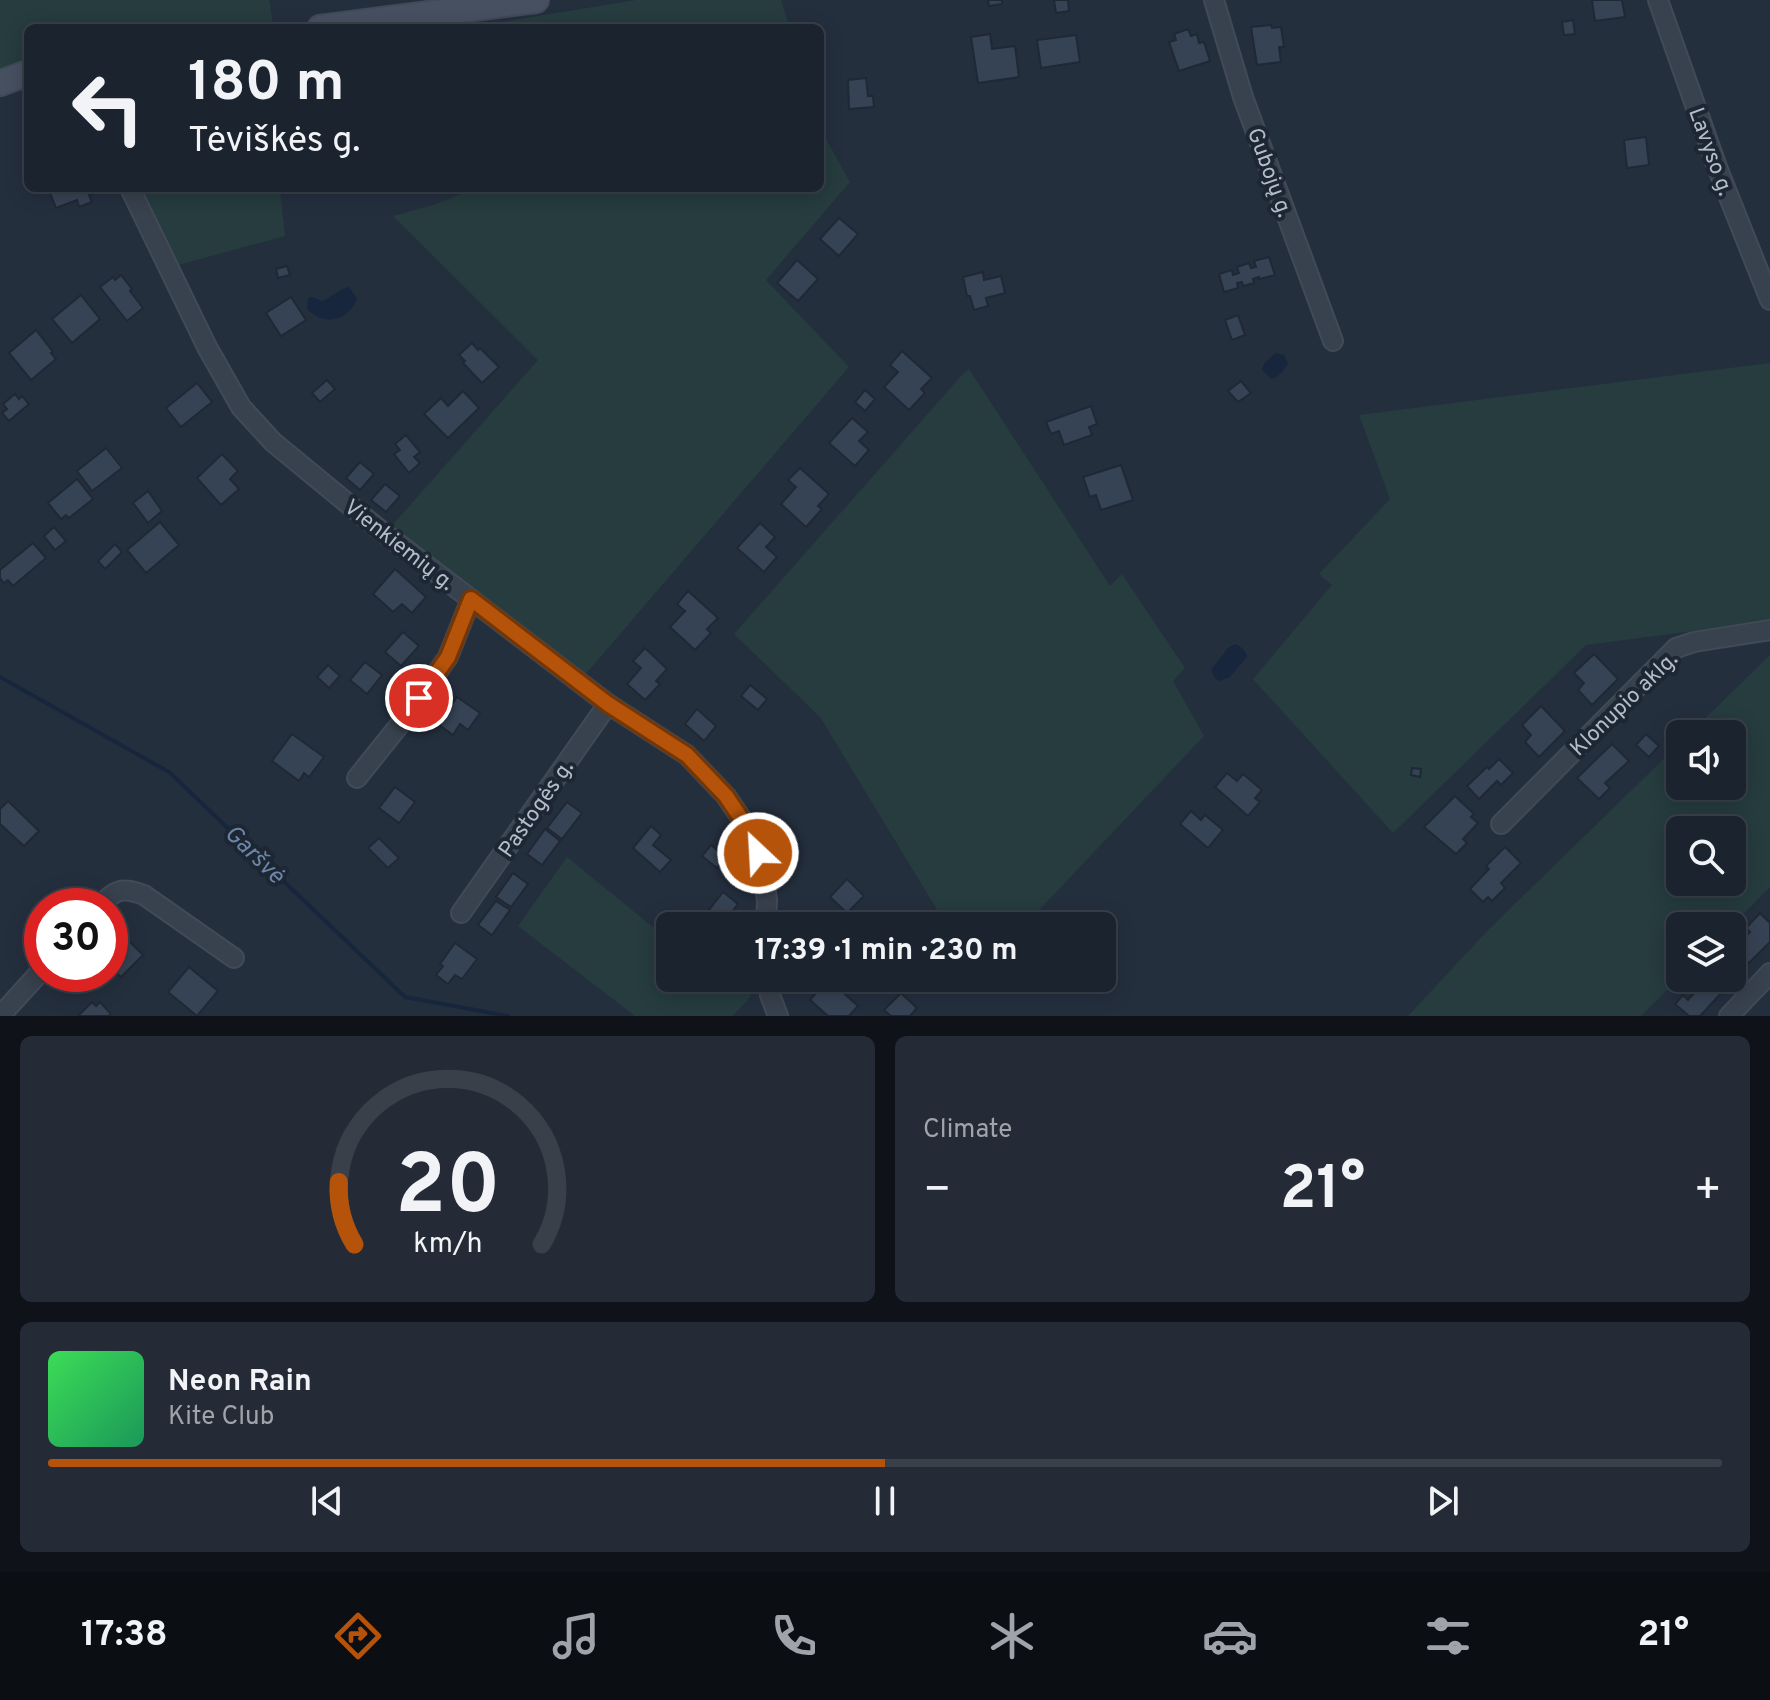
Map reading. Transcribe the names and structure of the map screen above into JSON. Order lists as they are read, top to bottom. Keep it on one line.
{"streets":{"street":["Lavyso g.","Gubojų g.","Vienkiemių g.","Klonupio aklg.","Pastogės g."]},"crossings":[["Vienkiemių g.","Pastogės g."]],"water":["Garšvė"],"page":{"turn":["180 m","Tėviškės g."],"limit":"30","trip":"17:39 · 1 min · 230 m","tile":"Climate","heat":["−","21°","+"],"song":["Neon Rain","Kite Club"],"tabs":["17:38","21°"],"gauge":["20","km/h"]}}
